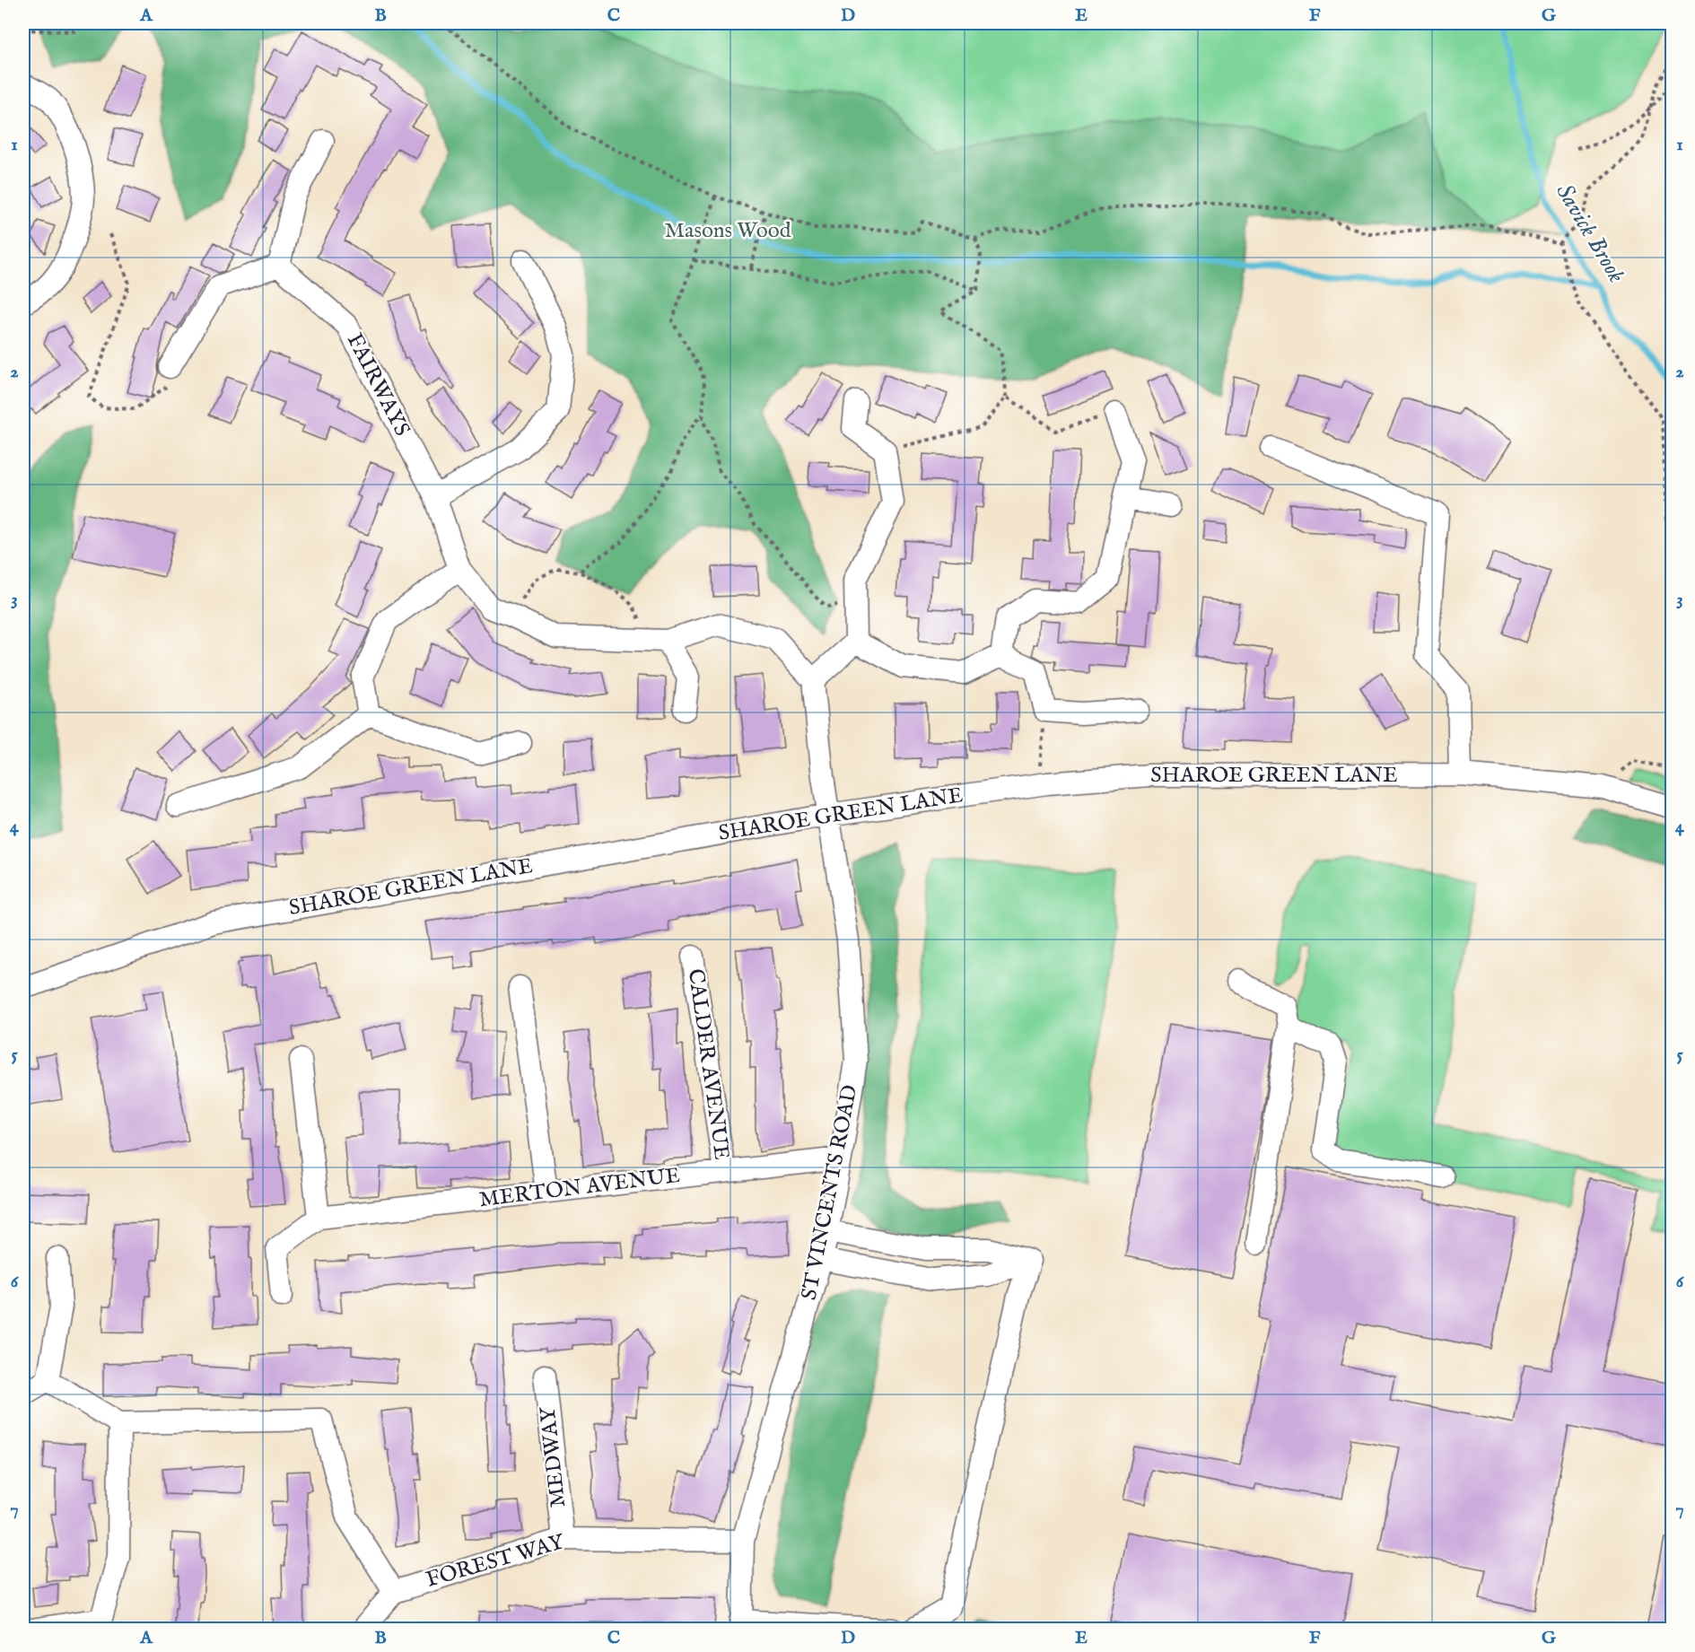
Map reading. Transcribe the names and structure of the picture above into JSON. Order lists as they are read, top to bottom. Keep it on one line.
{"streets":{"street":["FAIRWAYS","SHAROE GREEN LANE","CALDER AVENUE","MERTON AVENUE","ST VINCENTS ROAD","MEDWAY","FOREST WAY"]},"crossings":[["SHAROE GREEN LANE","ST VINCENTS ROAD"],["CALDER AVENUE","MERTON AVENUE"],["MERTON AVENUE","ST VINCENTS ROAD"],["ST VINCENTS ROAD","FOREST WAY"],["MEDWAY","FOREST WAY"]],"water":["Savick Brook"],"parks":["Masons Wood"],"grid":{"columns":["A","B","C","D","E","F","G"],"rows":["1","2","3","4","5","6","7"]}}
